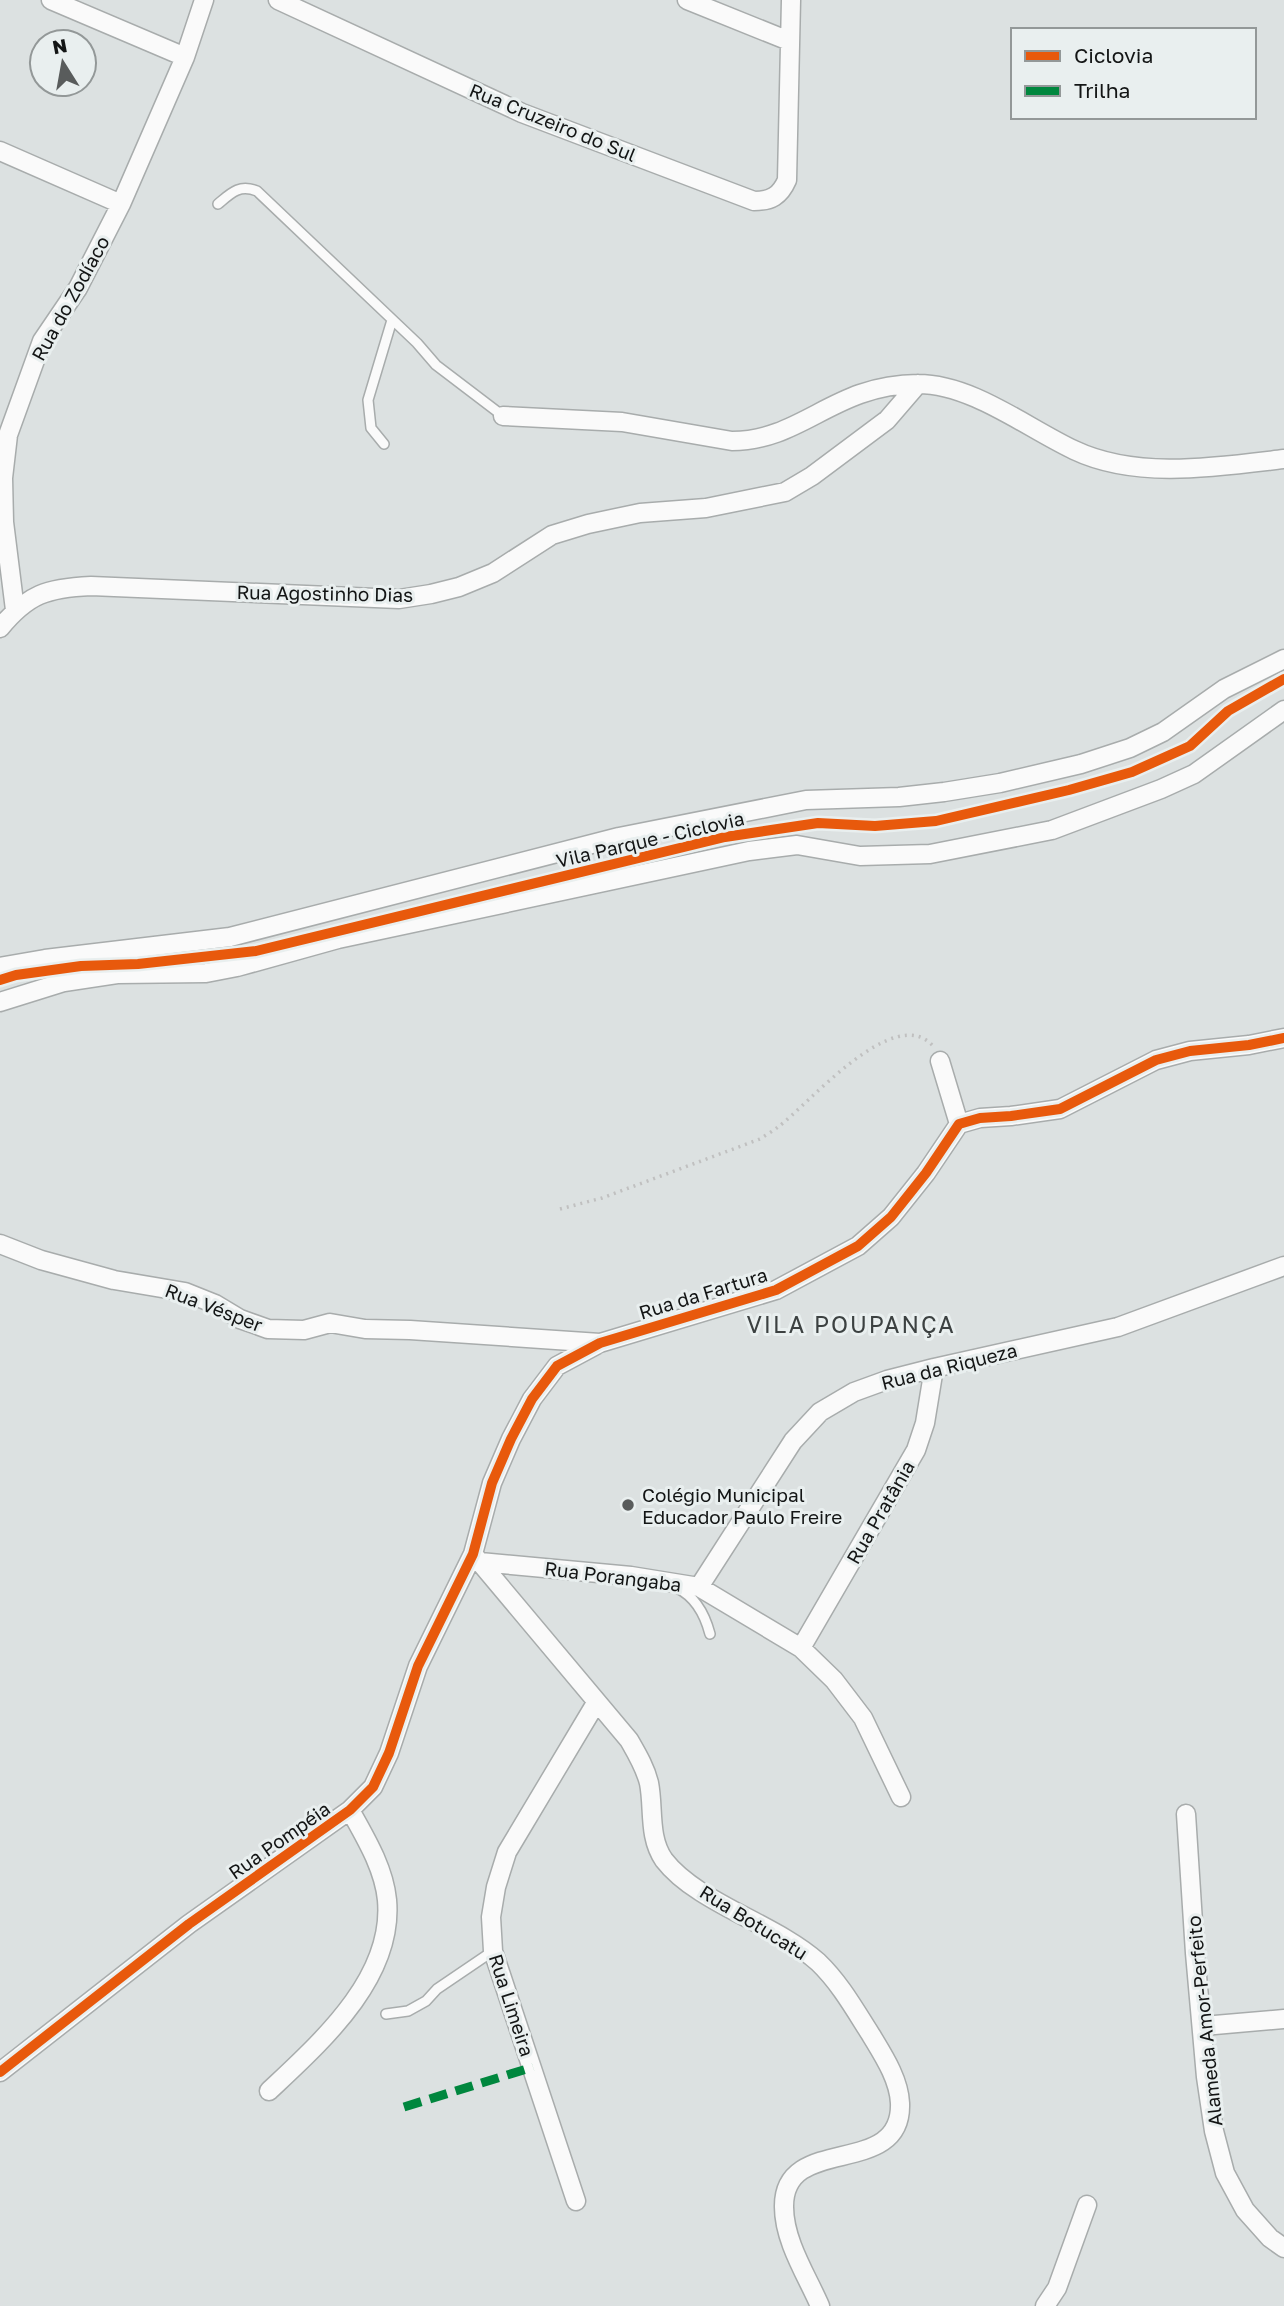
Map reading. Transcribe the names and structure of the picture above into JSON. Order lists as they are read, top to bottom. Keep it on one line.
{"streets":{"street":["Rua Cruzeiro do Sul","Rua do Zodíaco","Rua Agostinho Dias","Rua da Fartura","Rua Vésper","Rua da Riqueza","Rua Pratânia","Rua Porangaba","Rua Pompéia","Rua Botucatu","Rua Limeira","Alameda Amor-Perfeito"],"cycle path":["Vila Parque - Ciclovia"]},"crossings":[["Rua do Zodíaco","Rua Agostinho Dias"],["Rua da Fartura","Rua Vésper"],["Rua da Fartura","Rua Porangaba"],["Rua da Fartura","Rua Pompéia"],["Rua da Fartura","Rua Botucatu"],["Rua da Riqueza","Rua Pratânia"],["Rua da Riqueza","Rua Porangaba"],["Rua Pratânia","Rua Porangaba"],["Rua Porangaba","Rua Pompéia"],["Rua Porangaba","Rua Botucatu"],["Rua Pompéia","Rua Botucatu"],["Rua Botucatu","Rua Limeira"]],"districts":["VILA POUPANÇA"],"places":["Colégio Municipal Educador Paulo Freire"],"legend":["Ciclovia","Trilha"],"north":"top"}
